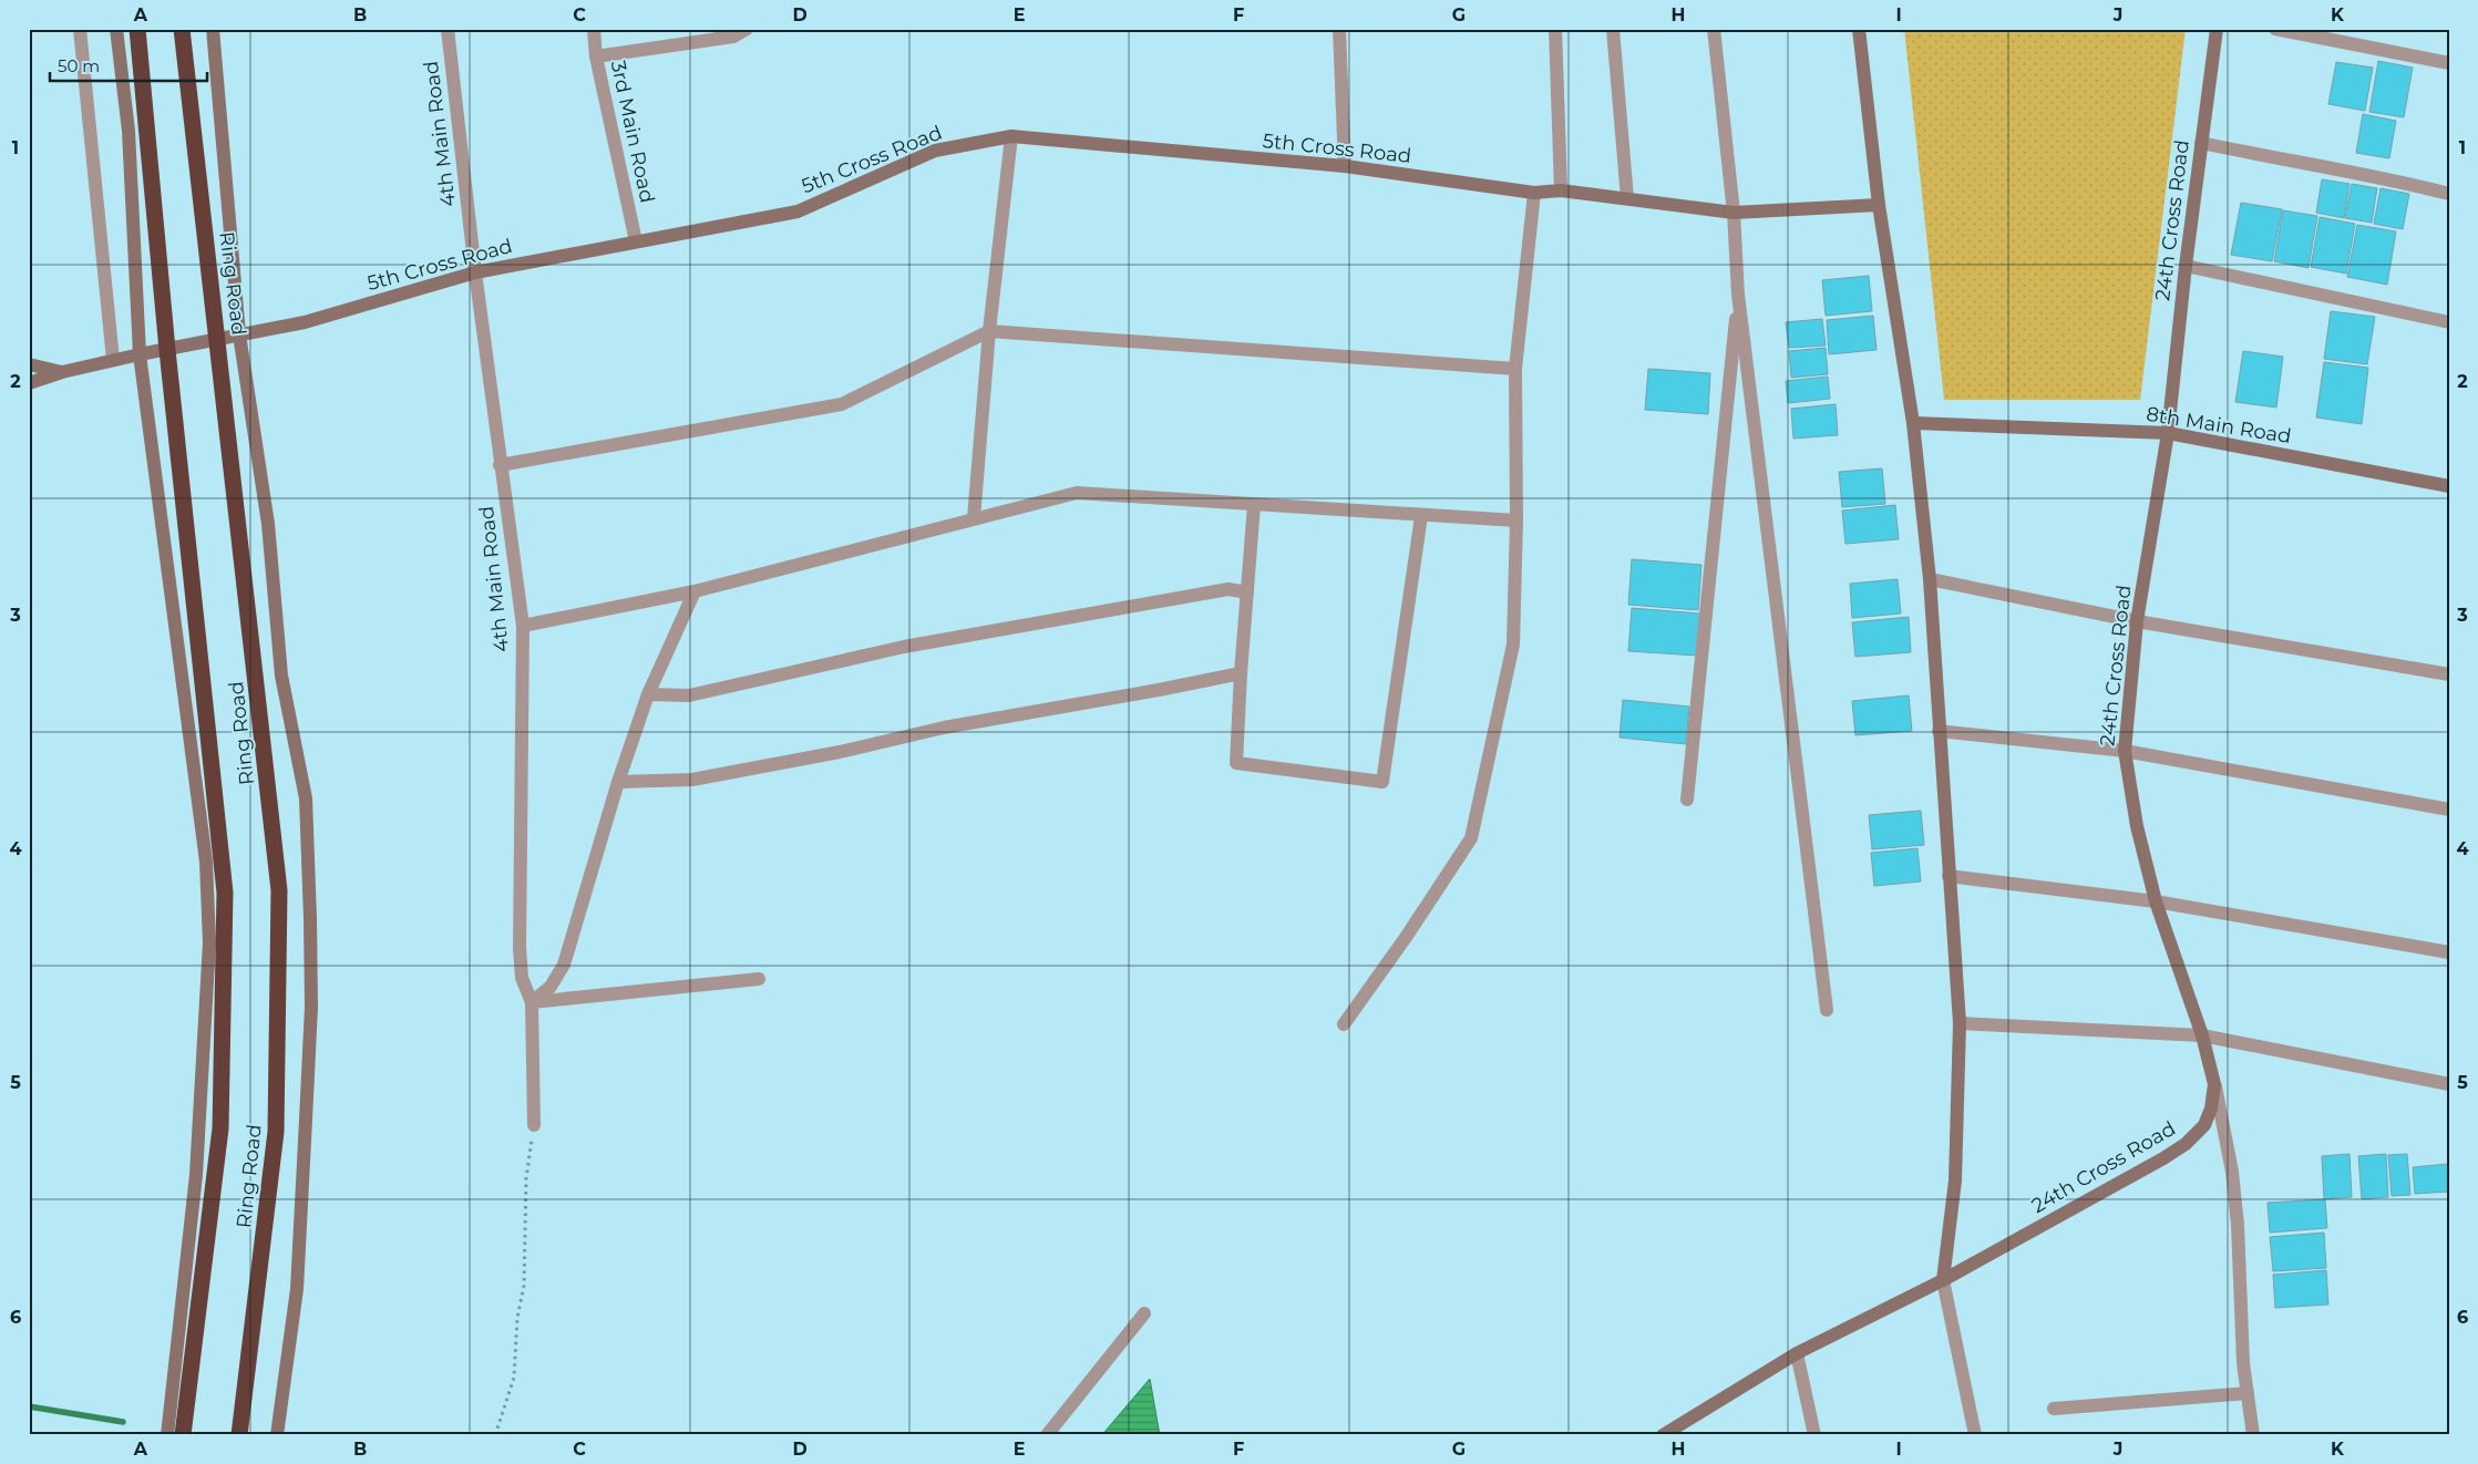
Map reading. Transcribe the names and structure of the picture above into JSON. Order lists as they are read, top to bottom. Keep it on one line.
{"streets":{"highway":["Ring Road"],"street":["3rd Main Road","4th Main Road","5th Cross Road","24th Cross Road","8th Main Road"]},"crossings":[["3rd Main Road","5th Cross Road"],["4th Main Road","5th Cross Road"],["5th Cross Road","Ring Road"],["24th Cross Road","8th Main Road"]],"scale_bar":"50 m","grid":{"columns":["A","B","C","D","E","F","G","H","I","J","K"],"rows":["1","2","3","4","5","6"]}}
